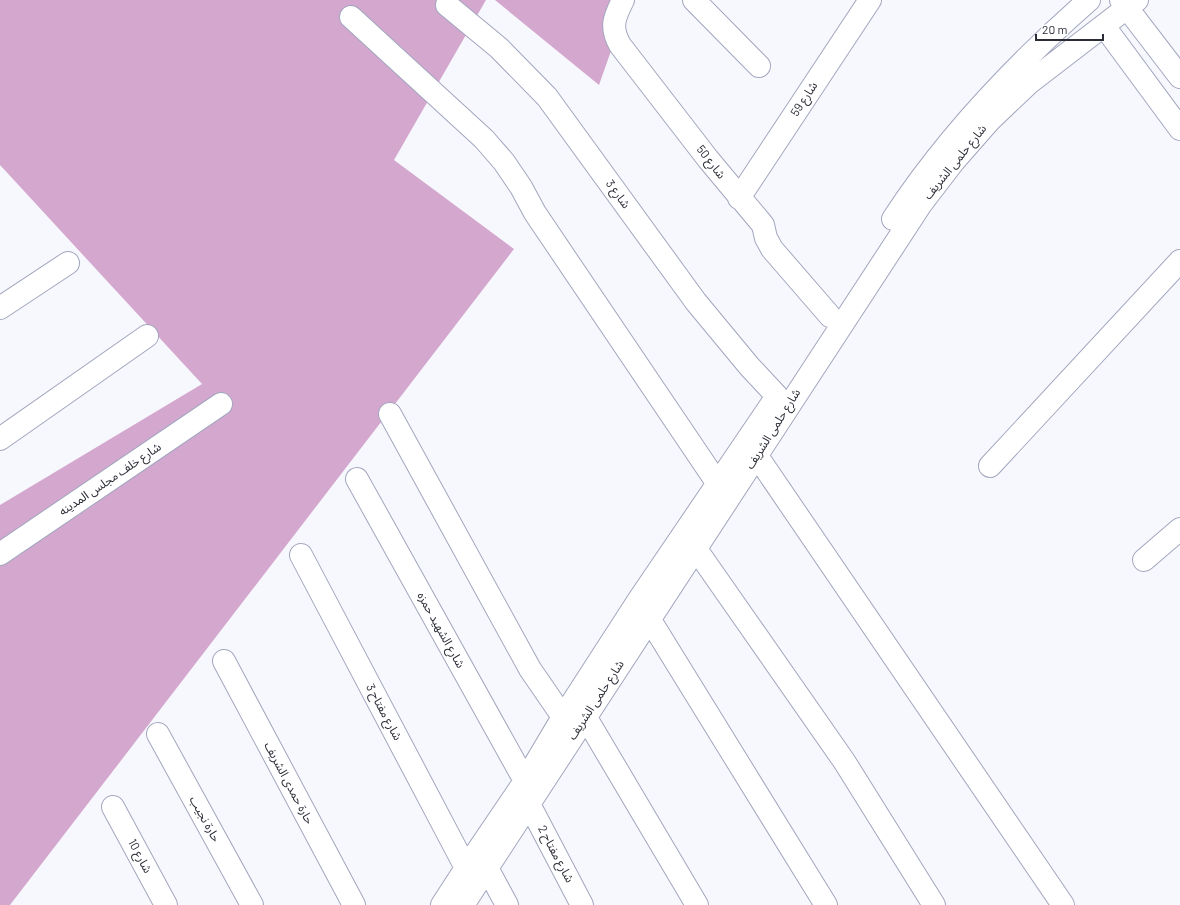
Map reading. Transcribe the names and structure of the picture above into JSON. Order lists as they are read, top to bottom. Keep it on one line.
{"streets":{"street":["شارع 59","شارع 50","شارع حلمى الشريف","شارع 3","شارع خلف مجلس المدينه","شارع الشهيد حمزه","شارع مفتاح 3","حارة حمدى الشريف","حارة نجيب","شارع مفتاح 2","شارع 10"]},"crossings":[["شارع 59","شارع 50"],["شارع 50","شارع حلمى الشريف"],["شارع حلمى الشريف","شارع 3"],["شارع حلمى الشريف","شارع الشهيد حمزه"],["شارع حلمى الشريف","شارع مفتاح 3"],["شارع حلمى الشريف","شارع مفتاح 2"]],"scale_bar":"20 m"}
